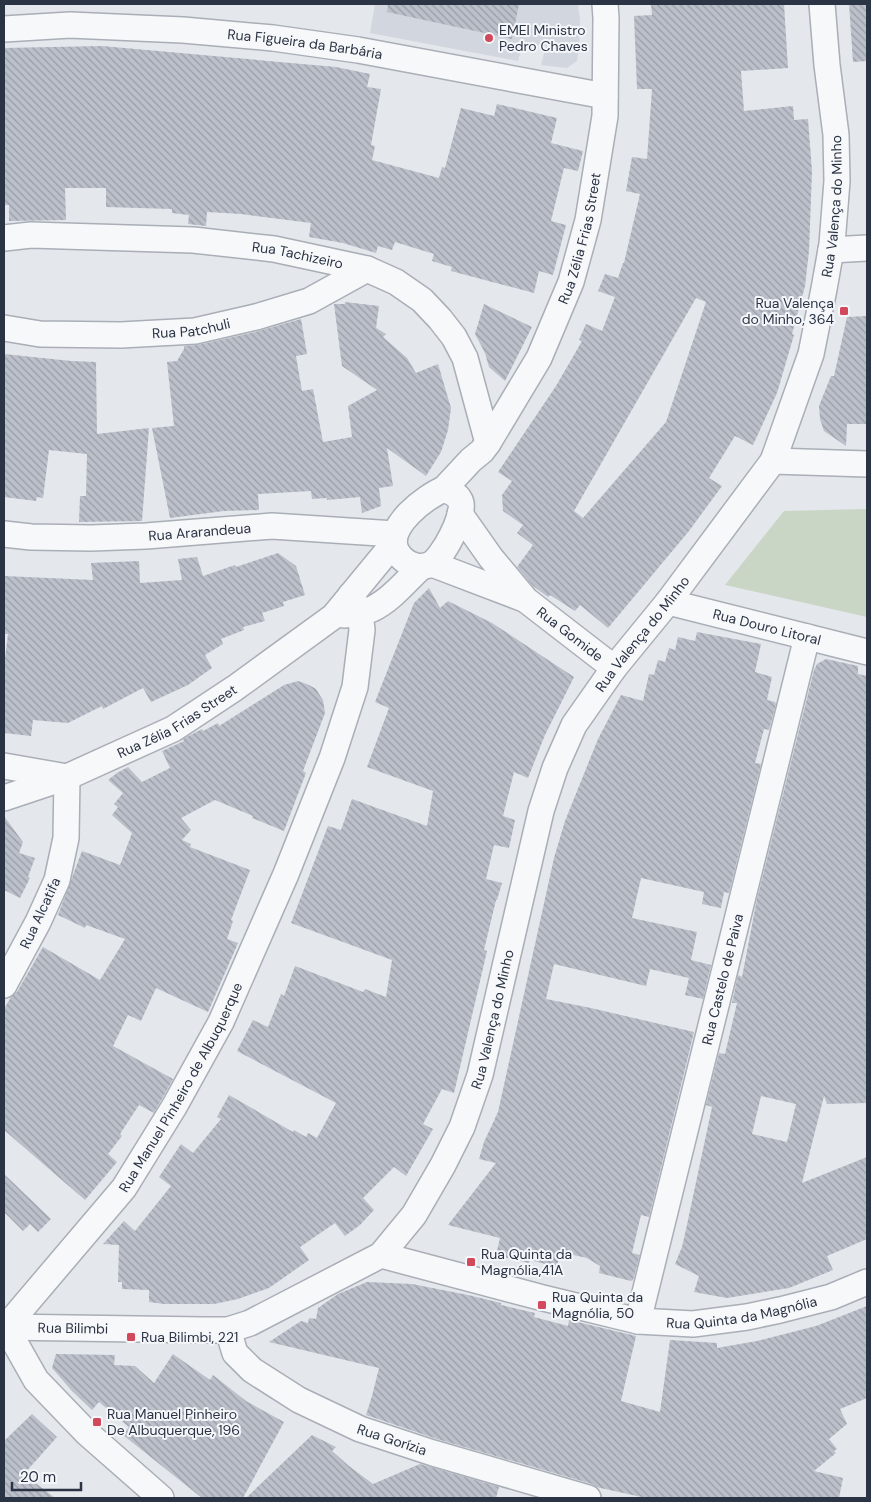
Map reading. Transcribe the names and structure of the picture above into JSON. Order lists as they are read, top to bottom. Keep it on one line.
{"streets":{"street":["Rua Figueira da Barbária","Rua Valença do Minho","Rua Zélia Frias Street","Rua Tachizeiro","Rua Patchuli","Rua Ararandeua","Rua Douro Litoral","Rua Gomide","Rua Alcatifa","Rua Castelo de Paiva","Rua Manuel Pinheiro de Albuquerque","Rua Quinta da Magnólia","Rua Bilimbi","Rua Gorízia"]},"crossings":[["Rua Figueira da Barbária","Rua Zélia Frias Street"],["Rua Valença do Minho","Rua Douro Litoral"],["Rua Valença do Minho","Rua Gomide"],["Rua Valença do Minho","Rua Quinta da Magnólia"],["Rua Valença do Minho","Rua Bilimbi"],["Rua Zélia Frias Street","Rua Tachizeiro"],["Rua Zélia Frias Street","Rua Ararandeua"],["Rua Zélia Frias Street","Rua Gomide"],["Rua Zélia Frias Street","Rua Alcatifa"],["Rua Zélia Frias Street","Rua Manuel Pinheiro de Albuquerque"],["Rua Tachizeiro","Rua Patchuli"],["Rua Ararandeua","Rua Gomide"],["Rua Douro Litoral","Rua Castelo de Paiva"],["Rua Castelo de Paiva","Rua Quinta da Magnólia"],["Rua Manuel Pinheiro de Albuquerque","Rua Bilimbi"],["Rua Quinta da Magnólia","Rua Bilimbi"],["Rua Bilimbi","Rua Gorízia"]],"places":{"other":["EMEI Ministro Pedro Chaves"],"transit":["Rua Valença do Minho, 364","Rua Quinta da Magnólia,41A","Rua Quinta da Magnólia, 50","Rua Bilimbi, 221","Rua Manuel Pinheiro De Albuquerque, 196"]},"scale_bar":"20 m"}
